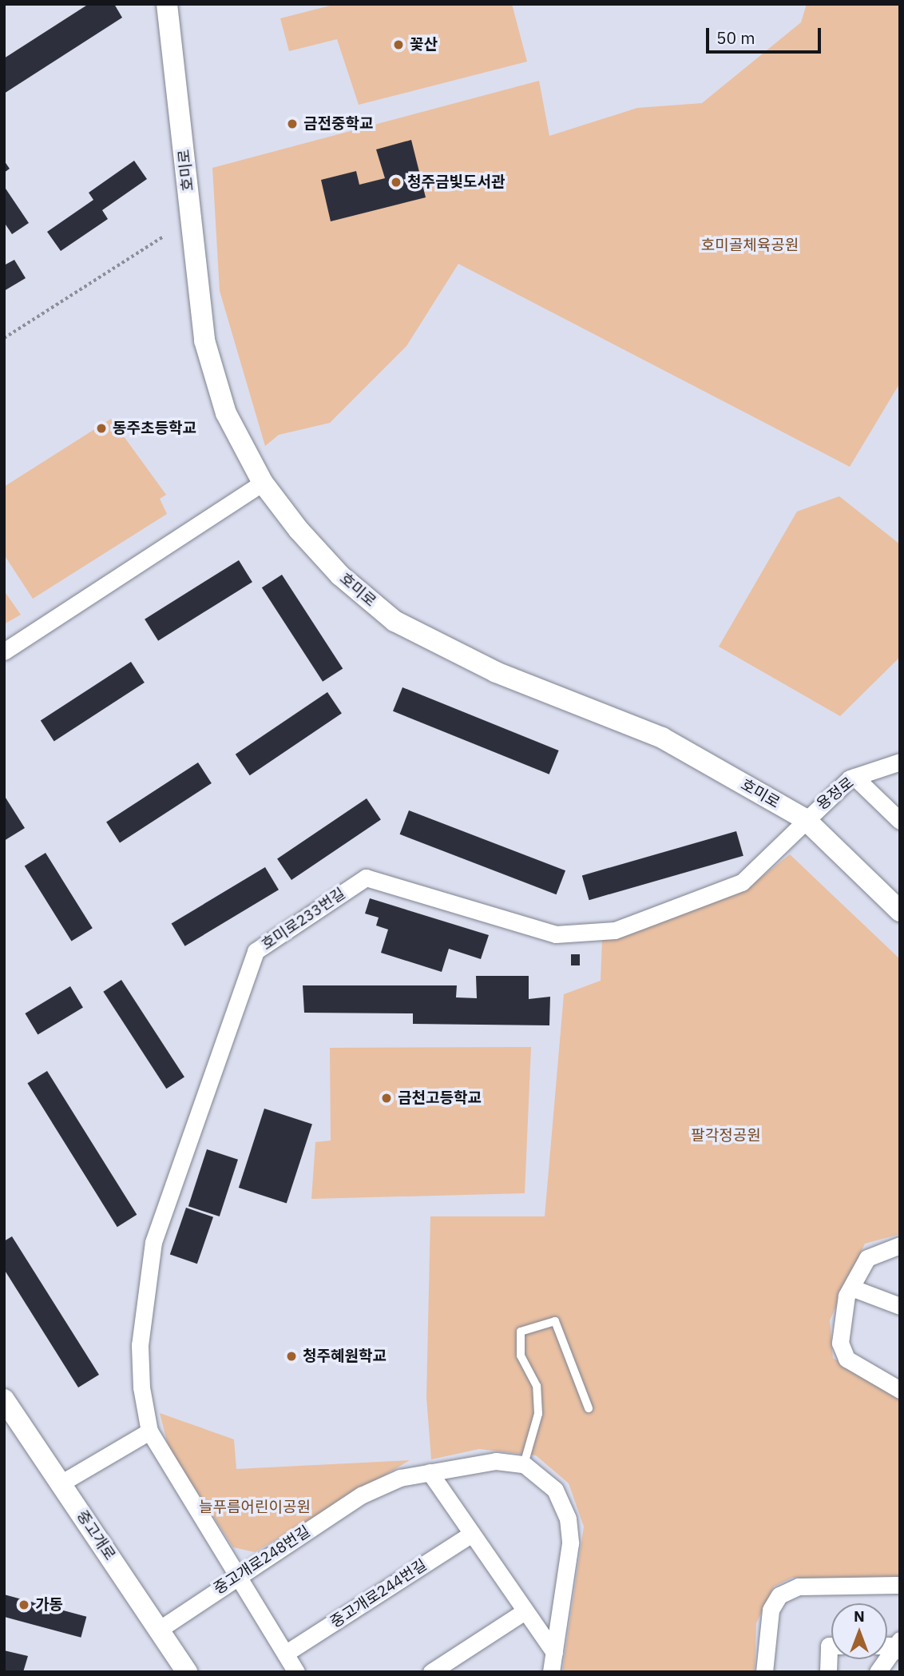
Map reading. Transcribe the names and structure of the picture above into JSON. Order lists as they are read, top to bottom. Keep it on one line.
{"streets":{"street":["호미로","용정로","호미로233번길","중고개로","중고개로248번길","중고개로244번길"]},"crossings":[["호미로","용정로"],["호미로","호미로233번길"],["용정로","호미로233번길"],["중고개로","중고개로248번길"]],"parks":["호미골체육공원","팔각정공원","늘푸름어린이공원"],"places":["꽃산","금전중학교","청주금빛도서관","동주초등학교","금천고등학교","청주혜원학교","가동"],"scale_bar":"50 m","north":"top"}
